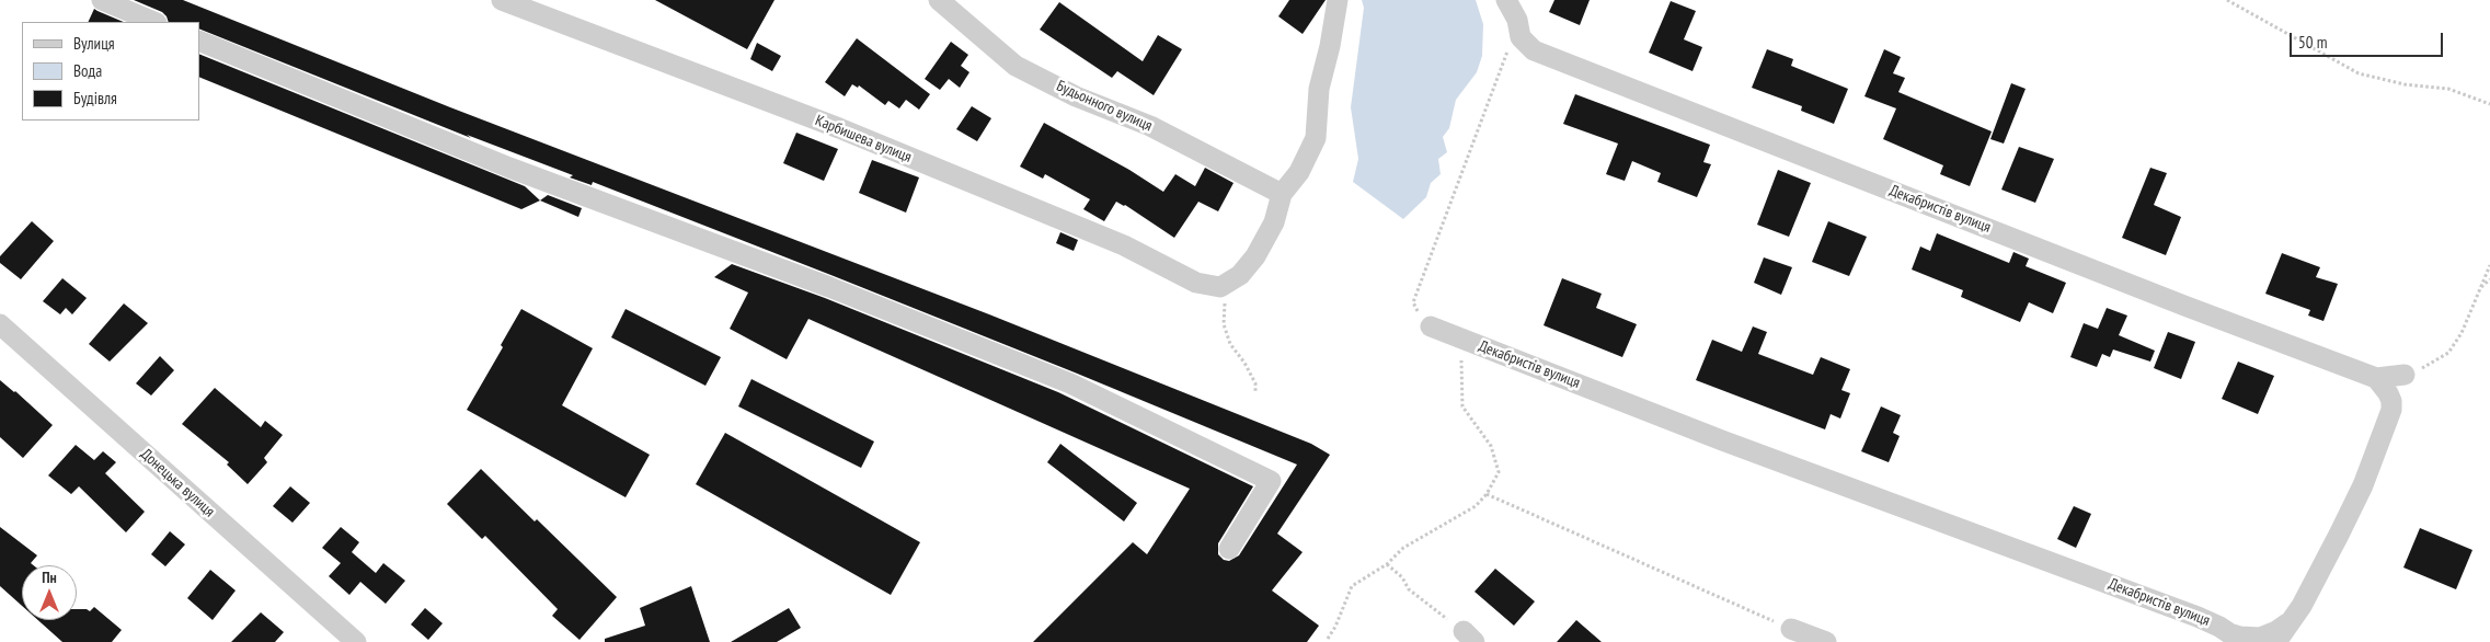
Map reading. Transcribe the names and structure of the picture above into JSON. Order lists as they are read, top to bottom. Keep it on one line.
{"streets":{"street":["Будьонного вулиця","Карбишева вулиця","Декабристів вулиця","Донецька вулиця"]},"legend":["Вулиця","Вода","Будівля"],"scale_bar":"50 m","north":"top"}
